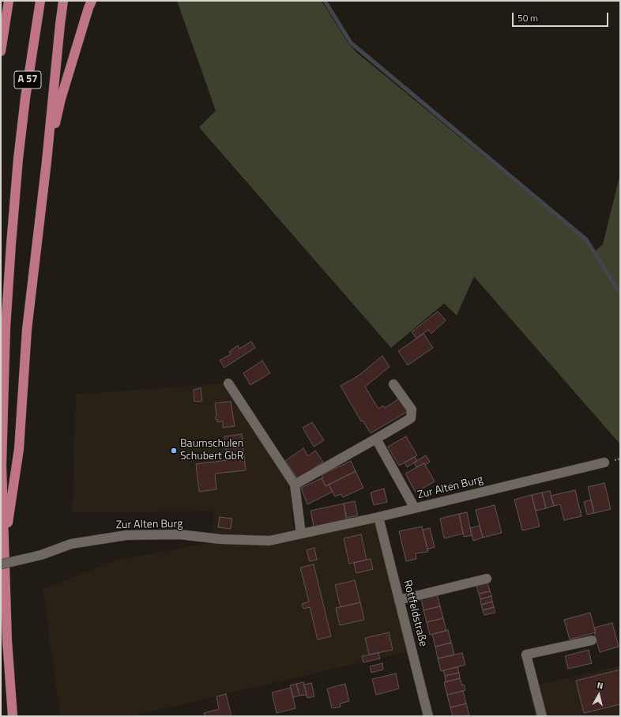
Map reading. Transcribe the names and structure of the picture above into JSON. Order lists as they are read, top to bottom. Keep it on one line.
{"streets":{"highway":["A 57"],"street":["Zur Alten Burg","Rottfeldstraße"]},"crossings":[["Zur Alten Burg","Rottfeldstraße"]],"places":["Baumschulen Schubert GbR"],"scale_bar":"50 m","north":"top"}
